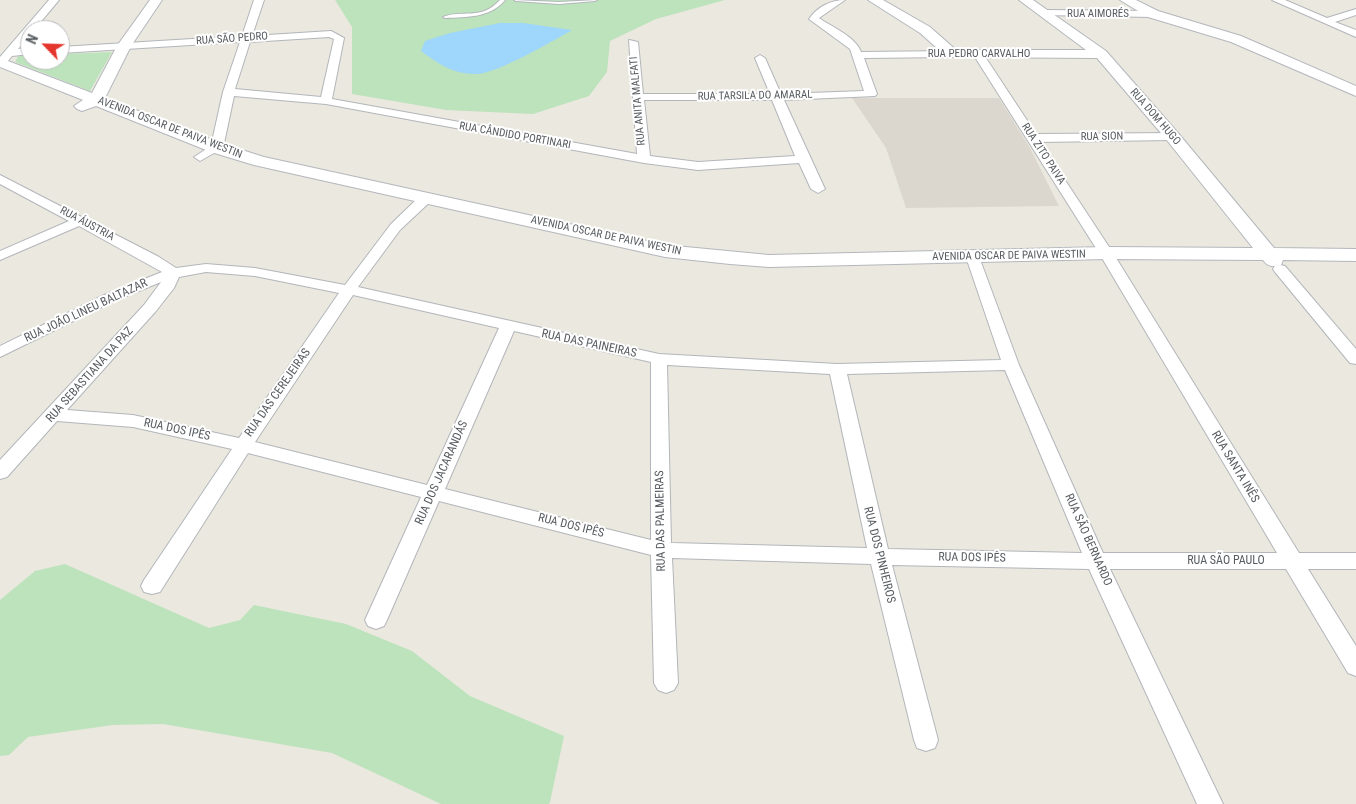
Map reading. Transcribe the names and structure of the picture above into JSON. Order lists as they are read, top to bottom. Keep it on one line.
{"streets":{"street":["RUA AIMORÉS","RUA SÃO PEDRO","RUA PEDRO CARVALHO","RUA TARSILA DO AMARAL","RUA ANITA MALFATI","RUA DOM HUGO","AVENIDA OSCAR DE PAIVA WESTIN","RUA CÂNDIDO PORTINARI","RUA SION","RUA ZITO PAIVA","RUA ÁUSTRIA","RUA JOÃO LINEU BALTAZAR","RUA DAS PAINEIRAS","RUA SEBASTIANA DA PAZ","RUA DAS CEREJEIRAS","RUA DOS IPÊS","RUA SANTA INÊS","RUA DOS JACARANDÁS","RUA DAS PALMEIRAS","RUA SÃO BERNARDO","RUA DOS PINHEIROS","RUA SÃO PAULO"]},"crossings":[["RUA AIMORÉS","RUA DOM HUGO"],["RUA SÃO PEDRO","RUA CÂNDIDO PORTINARI"],["RUA PEDRO CARVALHO","RUA TARSILA DO AMARAL"],["RUA PEDRO CARVALHO","RUA DOM HUGO"],["RUA PEDRO CARVALHO","RUA ZITO PAIVA"],["RUA TARSILA DO AMARAL","RUA ANITA MALFATI"],["RUA ANITA MALFATI","RUA CÂNDIDO PORTINARI"],["RUA DOM HUGO","AVENIDA OSCAR DE PAIVA WESTIN"],["RUA DOM HUGO","RUA SION"],["AVENIDA OSCAR DE PAIVA WESTIN","RUA ZITO PAIVA"],["AVENIDA OSCAR DE PAIVA WESTIN","RUA DAS CEREJEIRAS"],["AVENIDA OSCAR DE PAIVA WESTIN","RUA SANTA INÊS"],["AVENIDA OSCAR DE PAIVA WESTIN","RUA SÃO BERNARDO"],["RUA SION","RUA ZITO PAIVA"],["RUA ZITO PAIVA","RUA SANTA INÊS"],["RUA ÁUSTRIA","RUA JOÃO LINEU BALTAZAR"],["RUA ÁUSTRIA","RUA DAS PAINEIRAS"],["RUA ÁUSTRIA","RUA SEBASTIANA DA PAZ"],["RUA JOÃO LINEU BALTAZAR","RUA DAS PAINEIRAS"],["RUA JOÃO LINEU BALTAZAR","RUA SEBASTIANA DA PAZ"],["RUA DAS PAINEIRAS","RUA SEBASTIANA DA PAZ"],["RUA DAS PAINEIRAS","RUA DAS CEREJEIRAS"],["RUA DAS PAINEIRAS","RUA DOS JACARANDÁS"],["RUA DAS PAINEIRAS","RUA DAS PALMEIRAS"],["RUA DAS PAINEIRAS","RUA SÃO BERNARDO"],["RUA DAS PAINEIRAS","RUA DOS PINHEIROS"],["RUA SEBASTIANA DA PAZ","RUA DOS IPÊS"],["RUA DAS CEREJEIRAS","RUA DOS IPÊS"],["RUA DOS IPÊS","RUA DOS JACARANDÁS"],["RUA DOS IPÊS","RUA DAS PALMEIRAS"],["RUA DOS IPÊS","RUA SÃO BERNARDO"],["RUA DOS IPÊS","RUA DOS PINHEIROS"],["RUA DOS IPÊS","RUA SÃO PAULO"],["RUA SANTA INÊS","RUA SÃO PAULO"],["RUA SÃO BERNARDO","RUA SÃO PAULO"]],"north":"top left"}
